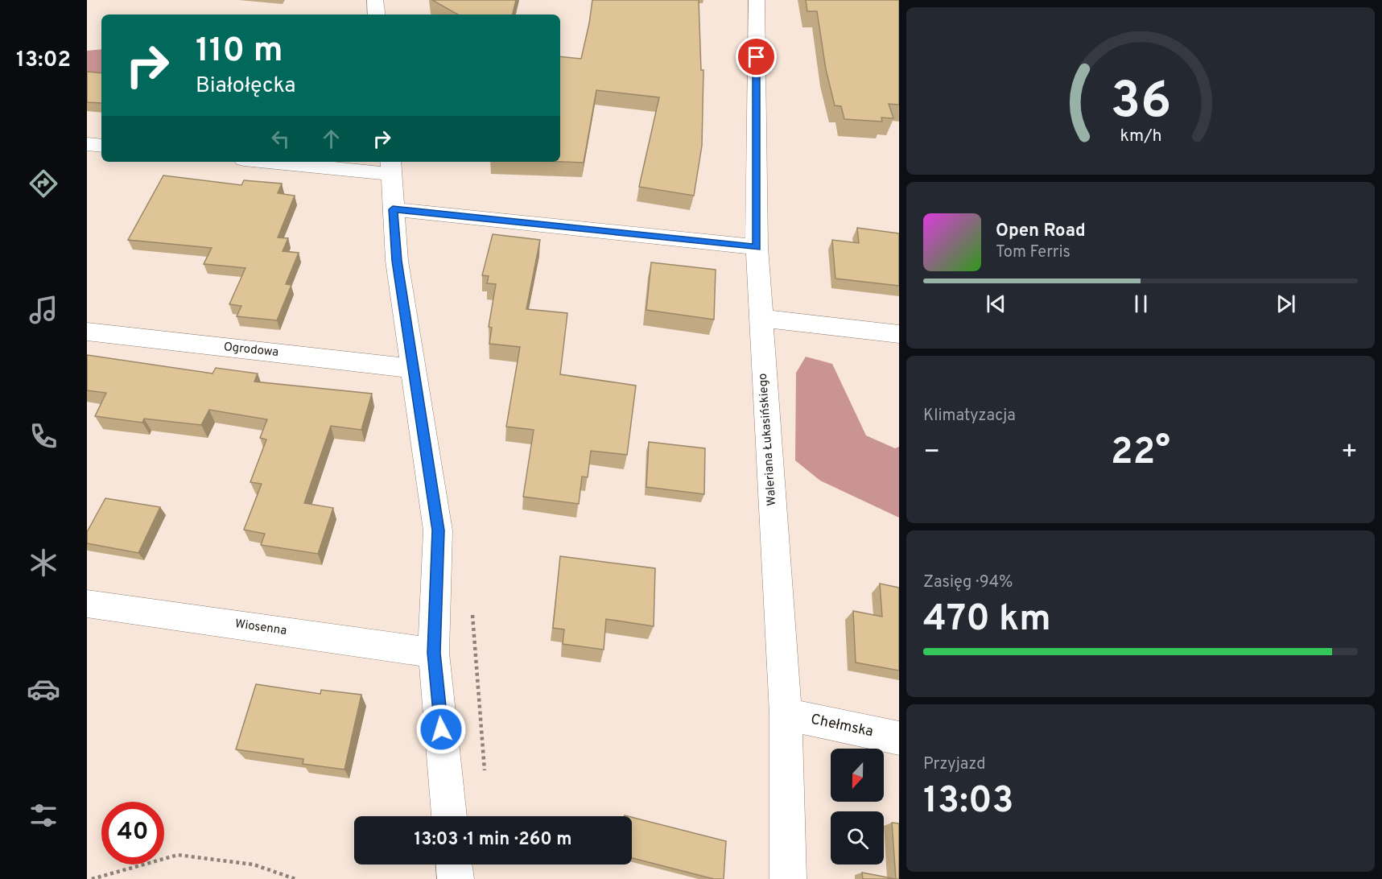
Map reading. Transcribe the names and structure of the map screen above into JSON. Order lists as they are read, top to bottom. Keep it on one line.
{"streets":{"street":["Ogrodowa","Waleriana Łukasińskiego","Wiosenna","Chełmska"]},"crossings":[["Waleriana Łukasińskiego","Chełmska"]],"north":"bottom","page":{"tabs":"13:02","turn":["110 m","Białołęcka"],"song":["Open Road","Tom Ferris"],"tile":["Klimatyzacja",["Zasięg · 94%","470 km"],["Przyjazd","13:03"]],"heat":["−","22°","+"],"limit":"40","trip":"13:03 · 1 min · 260 m","gauge":["36","km/h"]}}
